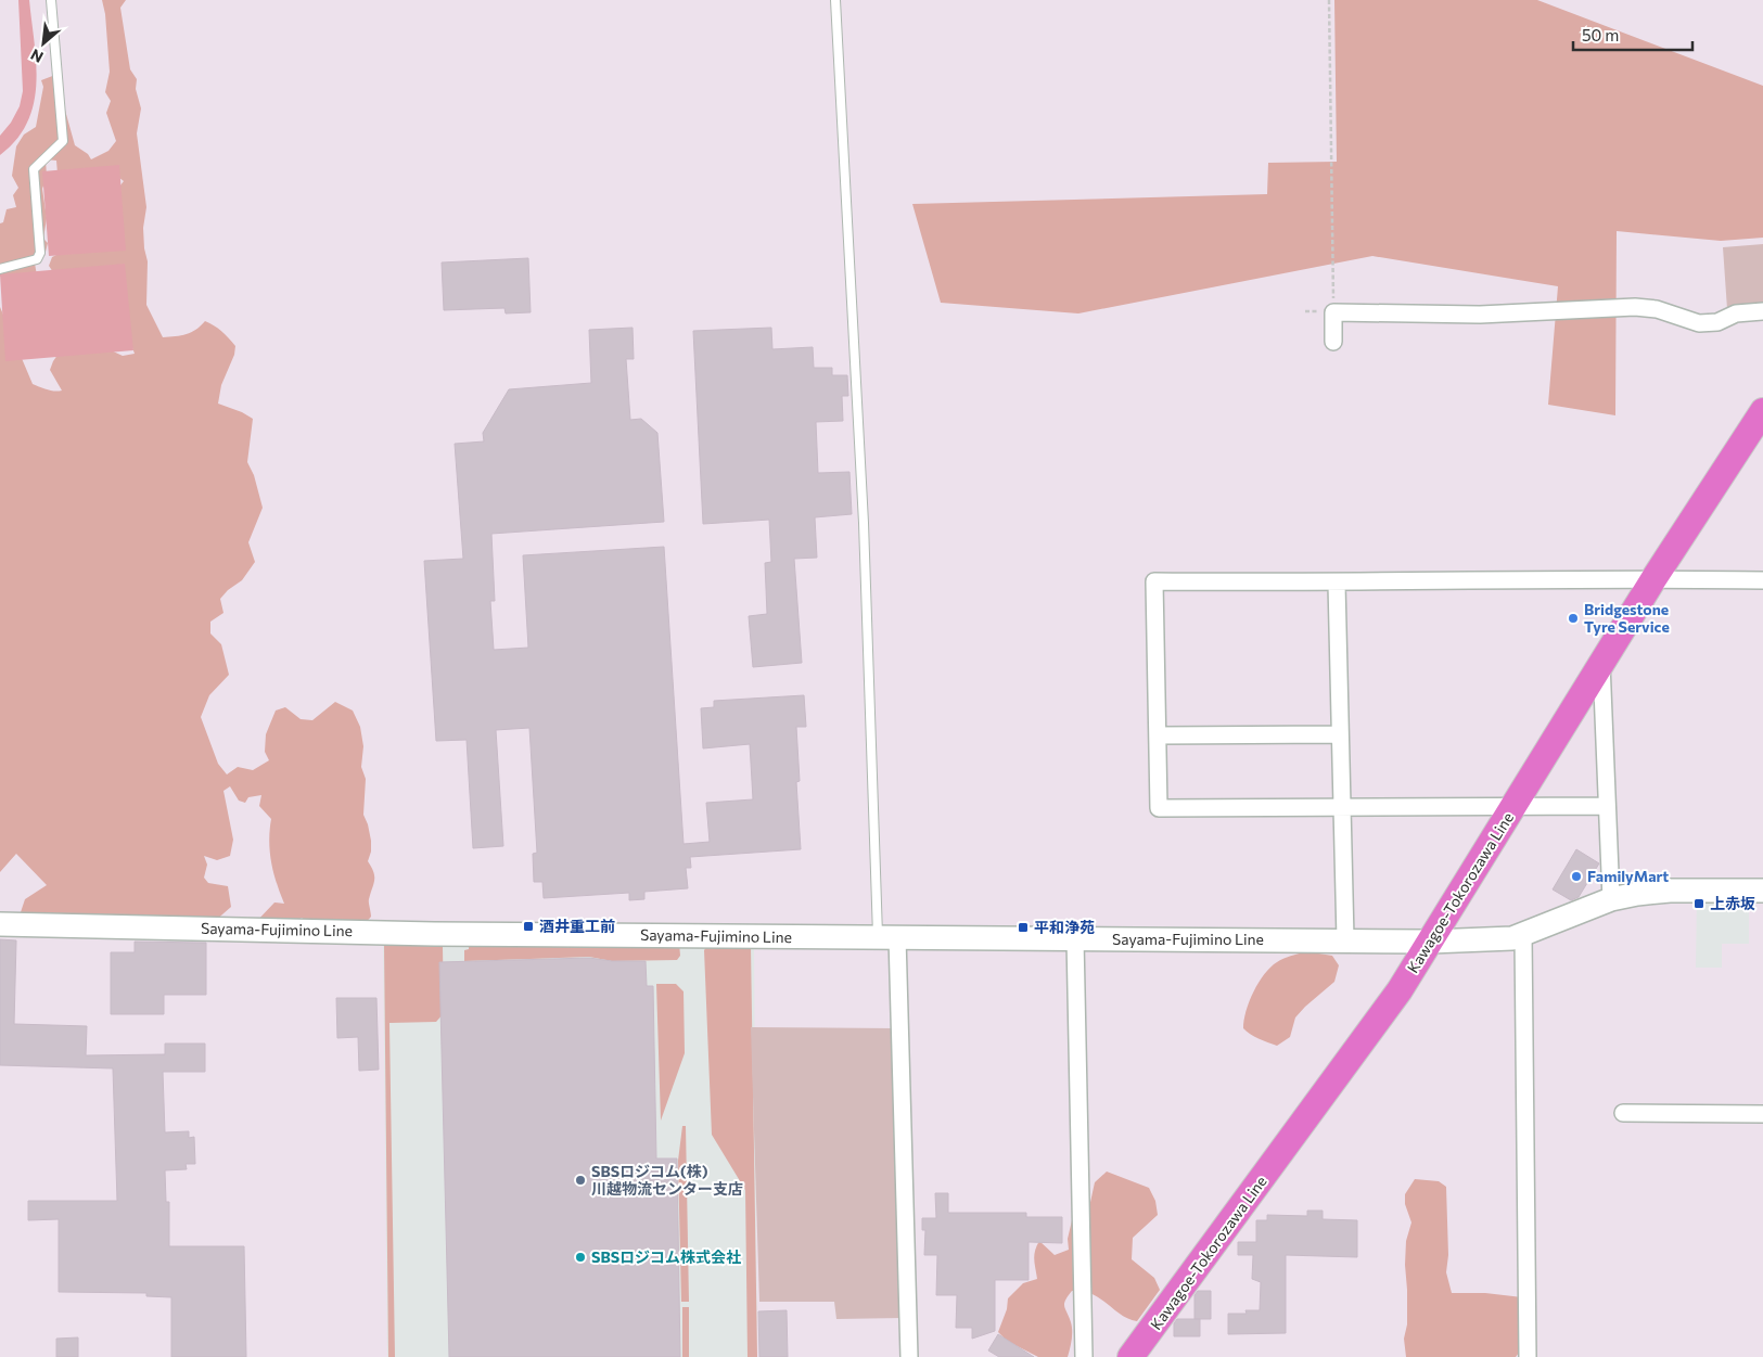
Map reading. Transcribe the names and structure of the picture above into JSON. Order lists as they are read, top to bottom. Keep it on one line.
{"streets":{"main road":["Kawagoe-Tokorozawa Line","Sayama-Fujimino Line"]},"crossings":[["Kawagoe-Tokorozawa Line","Sayama-Fujimino Line"]],"places":{"other":["Bridgestone Tyre Service","FamilyMart","SBSロジコム(株) 川越物流センター支店","SBSロジコム株式会社"],"transit":["上赤坂","酒井重工前","平和浄苑"]},"scale_bar":"50 m","north":"bottom left"}
